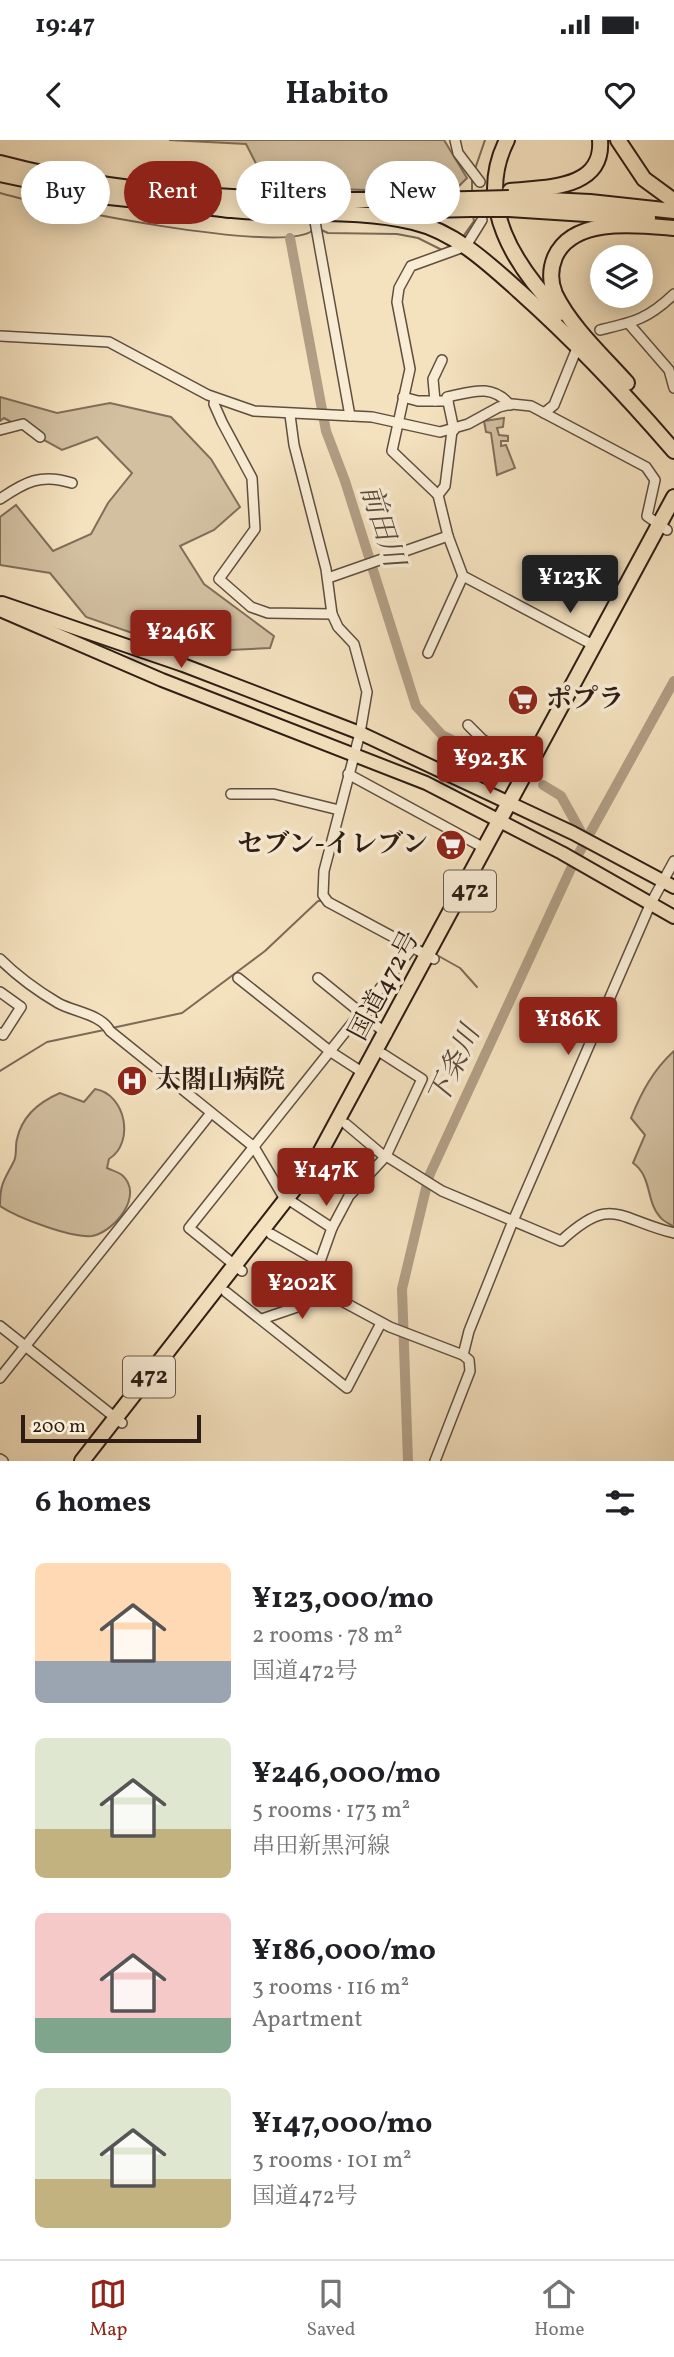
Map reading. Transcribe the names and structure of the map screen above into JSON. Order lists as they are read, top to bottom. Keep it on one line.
{"streets":{"highway":["472","国道472号"]},"water":["前田川","下条川"],"places":{"supermarket":["ポプラ","セブン-イレブン"],"hospital":["太閤山病院"]},"scale_bar":"200 m","page":{"status":"19:47","header":"Habito","chip":["Buy","Rent","Filters","New"],"price":["¥123K","¥246K","¥92.3K","¥186K","¥147K","¥202K"],"scale":"200 m","heading":"6 homes","list":[{"name":"¥123,000/mo","note":"2 rooms · 78 m² · 国道472号"},{"name":"¥246,000/mo","note":"5 rooms · 173 m² · 串田新黒河線"},{"name":"¥186,000/mo","note":"3 rooms · 116 m² · Apartment"},{"name":"¥147,000/mo","note":"3 rooms · 101 m² · 国道472号"}],"tabs":["Map","Saved","Home"]}}
